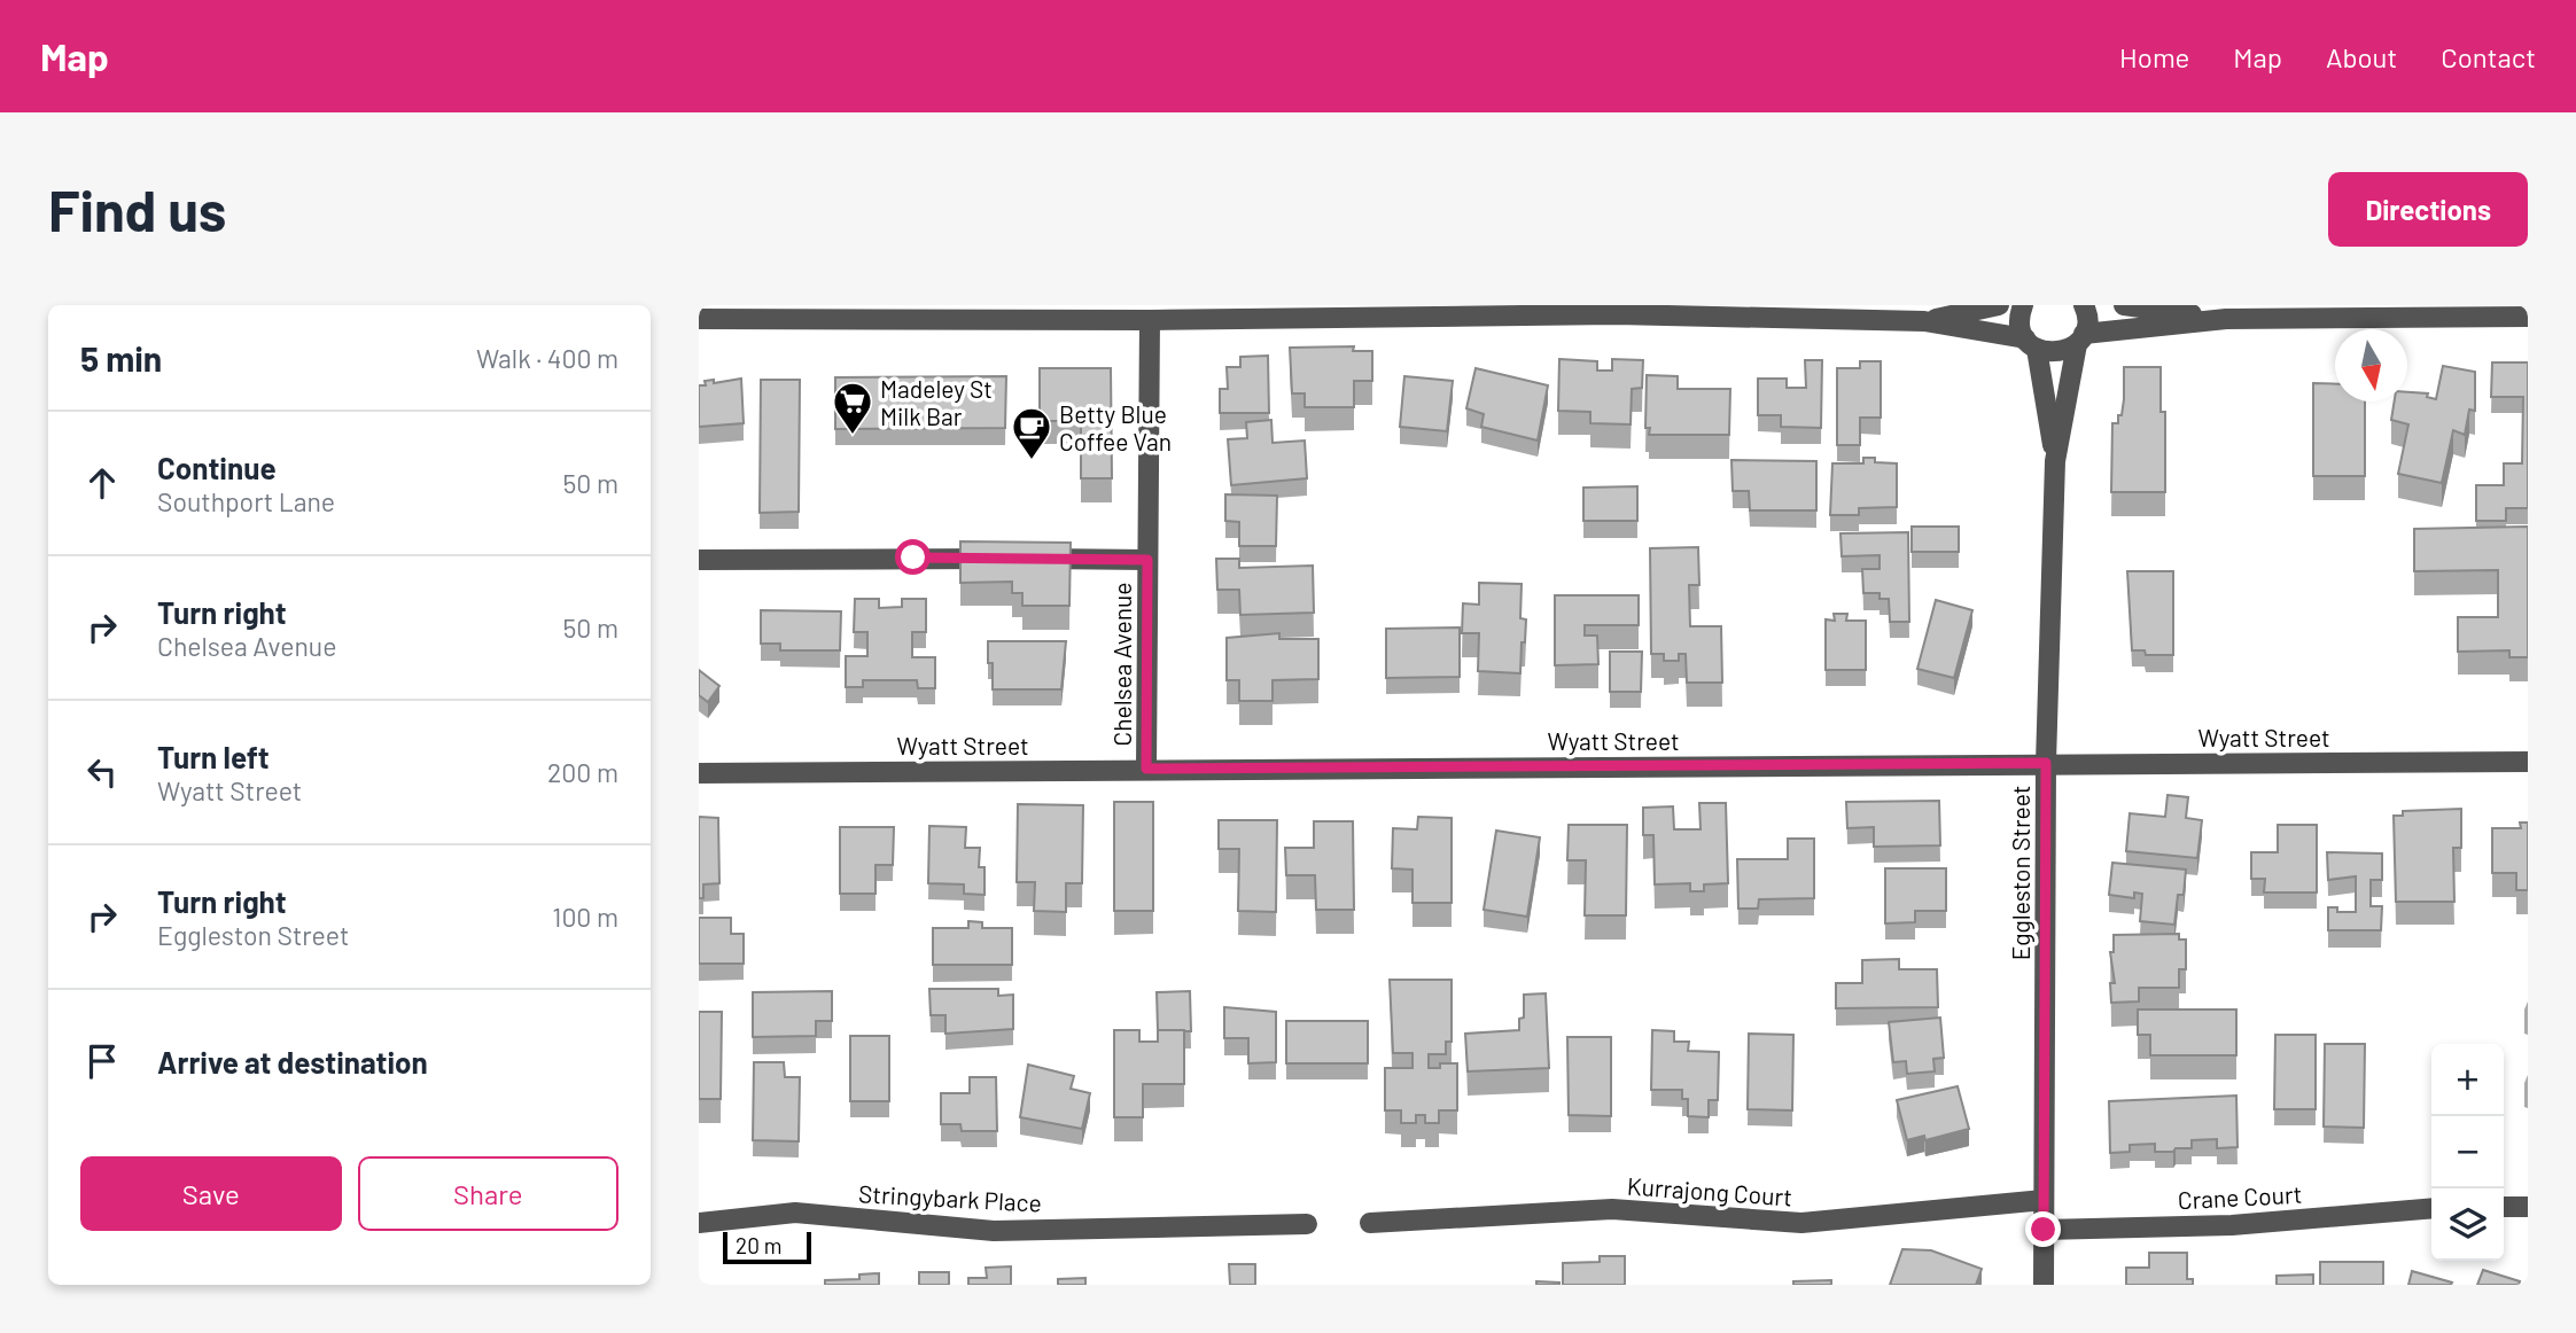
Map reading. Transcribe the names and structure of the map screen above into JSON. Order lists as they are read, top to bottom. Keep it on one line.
{"streets":{"street":["Chelsea Avenue","Wyatt Street","Eggleston Street","Kurrajong Court","Crane Court","Stringybark Place"]},"crossings":[["Chelsea Avenue","Wyatt Street"],["Wyatt Street","Eggleston Street"],["Eggleston Street","Kurrajong Court"],["Eggleston Street","Crane Court"]],"places":{"supermarket":["Madeley St Milk Bar"],"cafe":["Betty Blue Coffee Van"]},"scale_bar":"20 m","north":"bottom","page":{"header":"Map","nav":["Home","Map","About","Contact"],"buttons":["Directions",["Save","Share"]],"title":"Find us","heading":["5 min","Walk · 400 m"],"list":[["Continue","Southport Lane","50 m"],["Turn right","Chelsea Avenue","50 m"],["Turn left","Wyatt Street","200 m"],["Turn right","Eggleston Street","100 m"],"Arrive at destination"],"map_buttons":["+","−"],"scale":"20 m"}}
